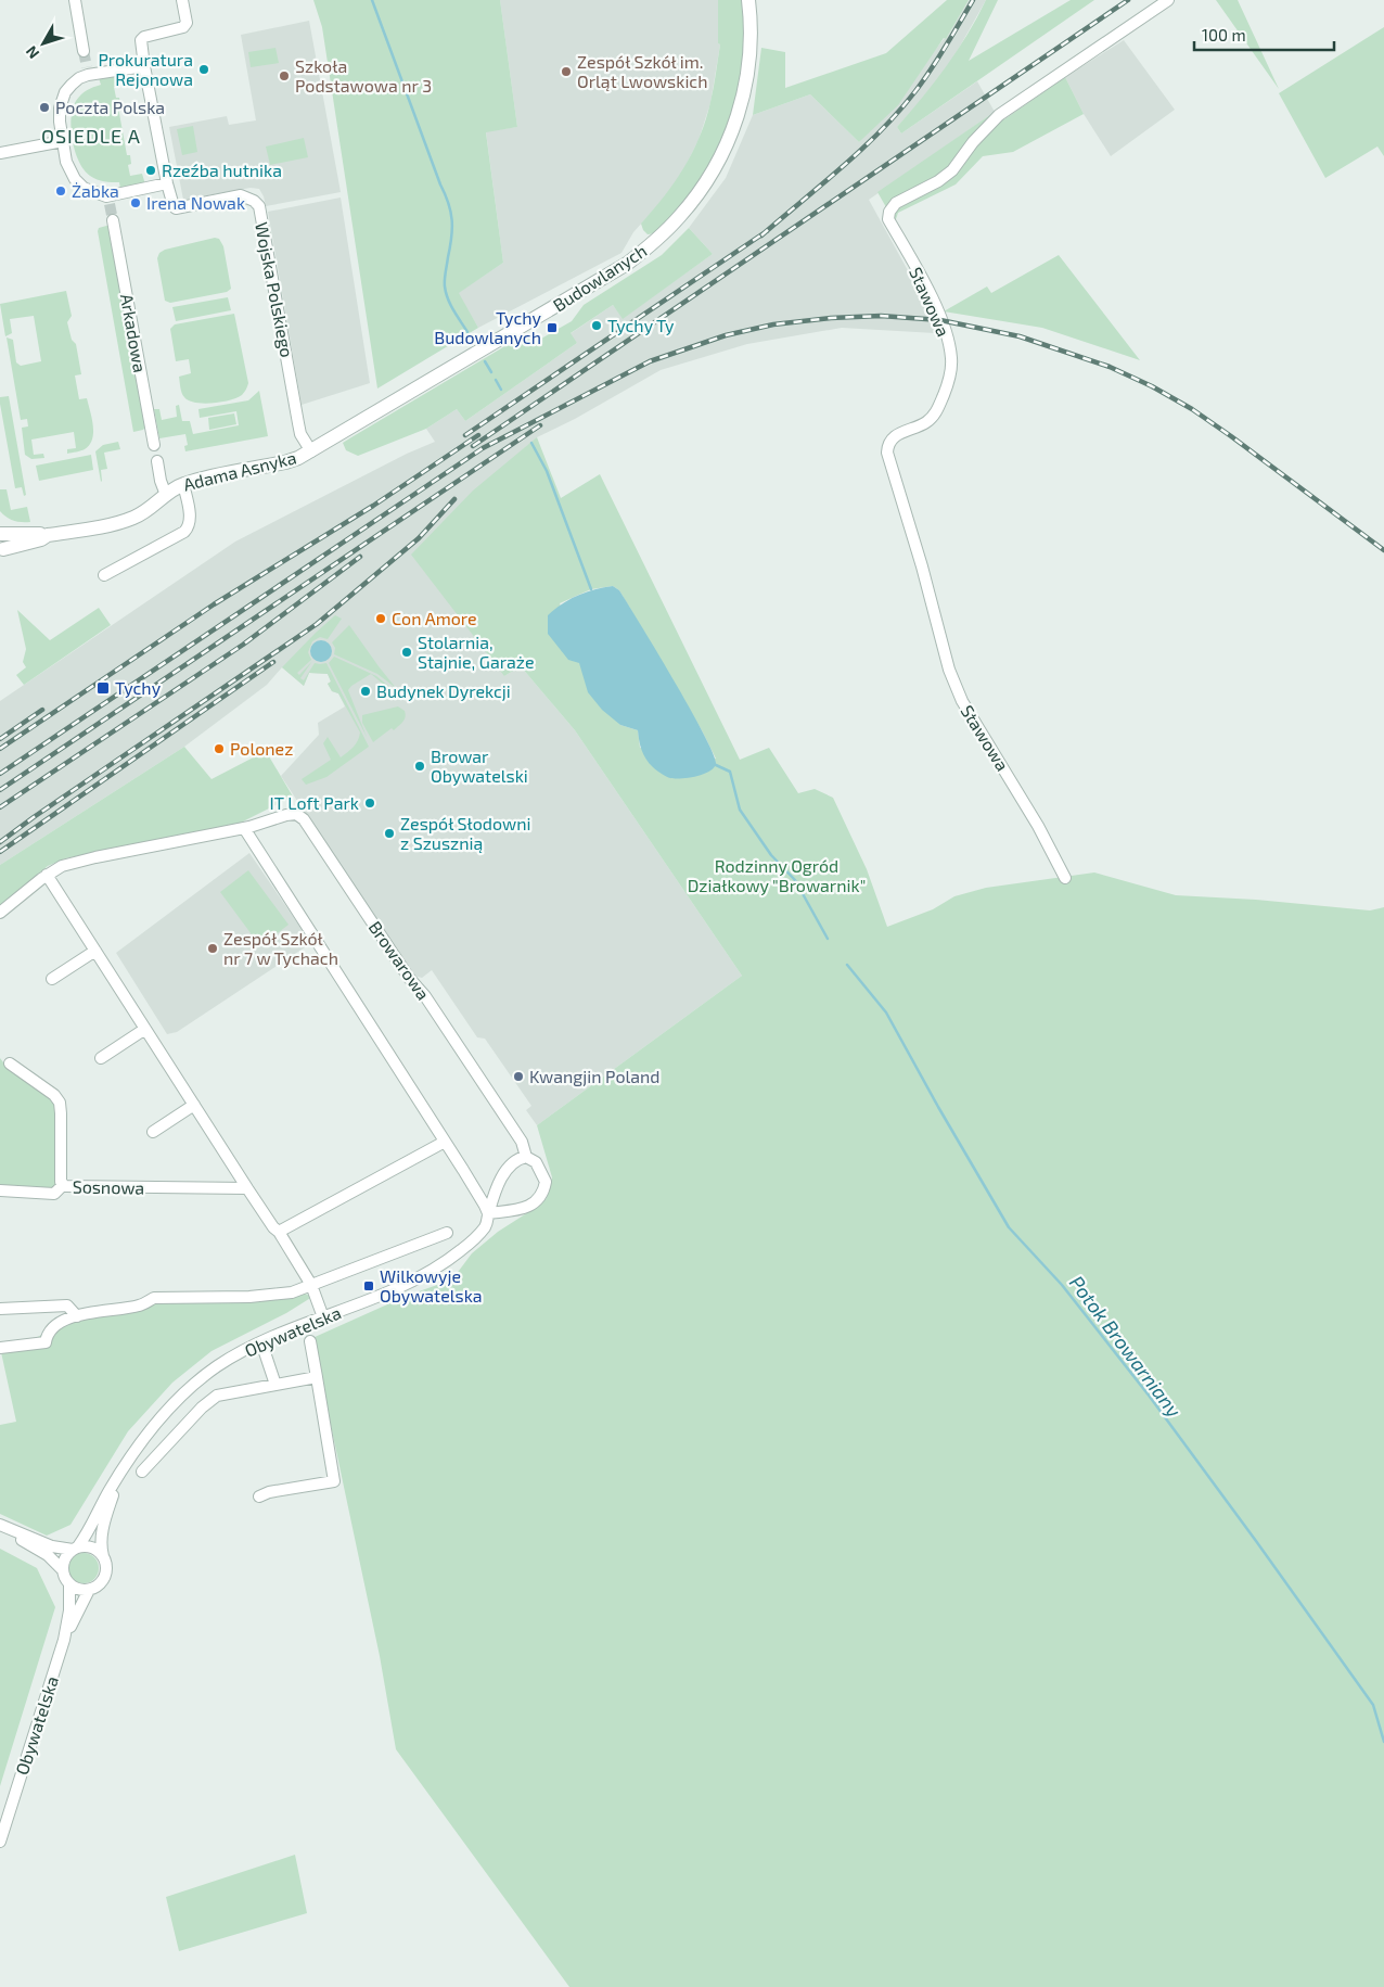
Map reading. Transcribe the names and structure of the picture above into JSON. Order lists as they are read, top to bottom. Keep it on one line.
{"streets":{"street":["Budowlanych","Wojska Polskiego","Stawowa","Arkadowa","Adama Asnyka","Browarowa","Sosnowa","Obywatelska"]},"crossings":[["Budowlanych","Wojska Polskiego"],["Budowlanych","Adama Asnyka"],["Wojska Polskiego","Adama Asnyka"],["Browarowa","Obywatelska"]],"districts":["OSIEDLE A"],"water":["Potok Browarniany"],"parks":["Rodzinny Ogród Działkowy \"Browarnik\""],"places":{"other":["Prokuratura Rejonowa","Zespół Szkół im. Orląt Lwowskich","Szkoła Podstawowa nr 3","Poczta Polska","Rzeźba hutnika","Żabka","Irena Nowak","Tychy Ty","Con Amore","Stolarnia, Stajnie, Garaże","Budynek Dyrekcji","Polonez","Browar Obywatelski","IT Loft Park","Zespół Słodowni z Szusznią","Zespół Szkół nr 7 w Tychach","Kwangjin Poland"],"transit":["Tychy Budowlanych","Tychy","Wilkowyje Obywatelska"]},"scale_bar":"100 m","north":"bottom left"}
